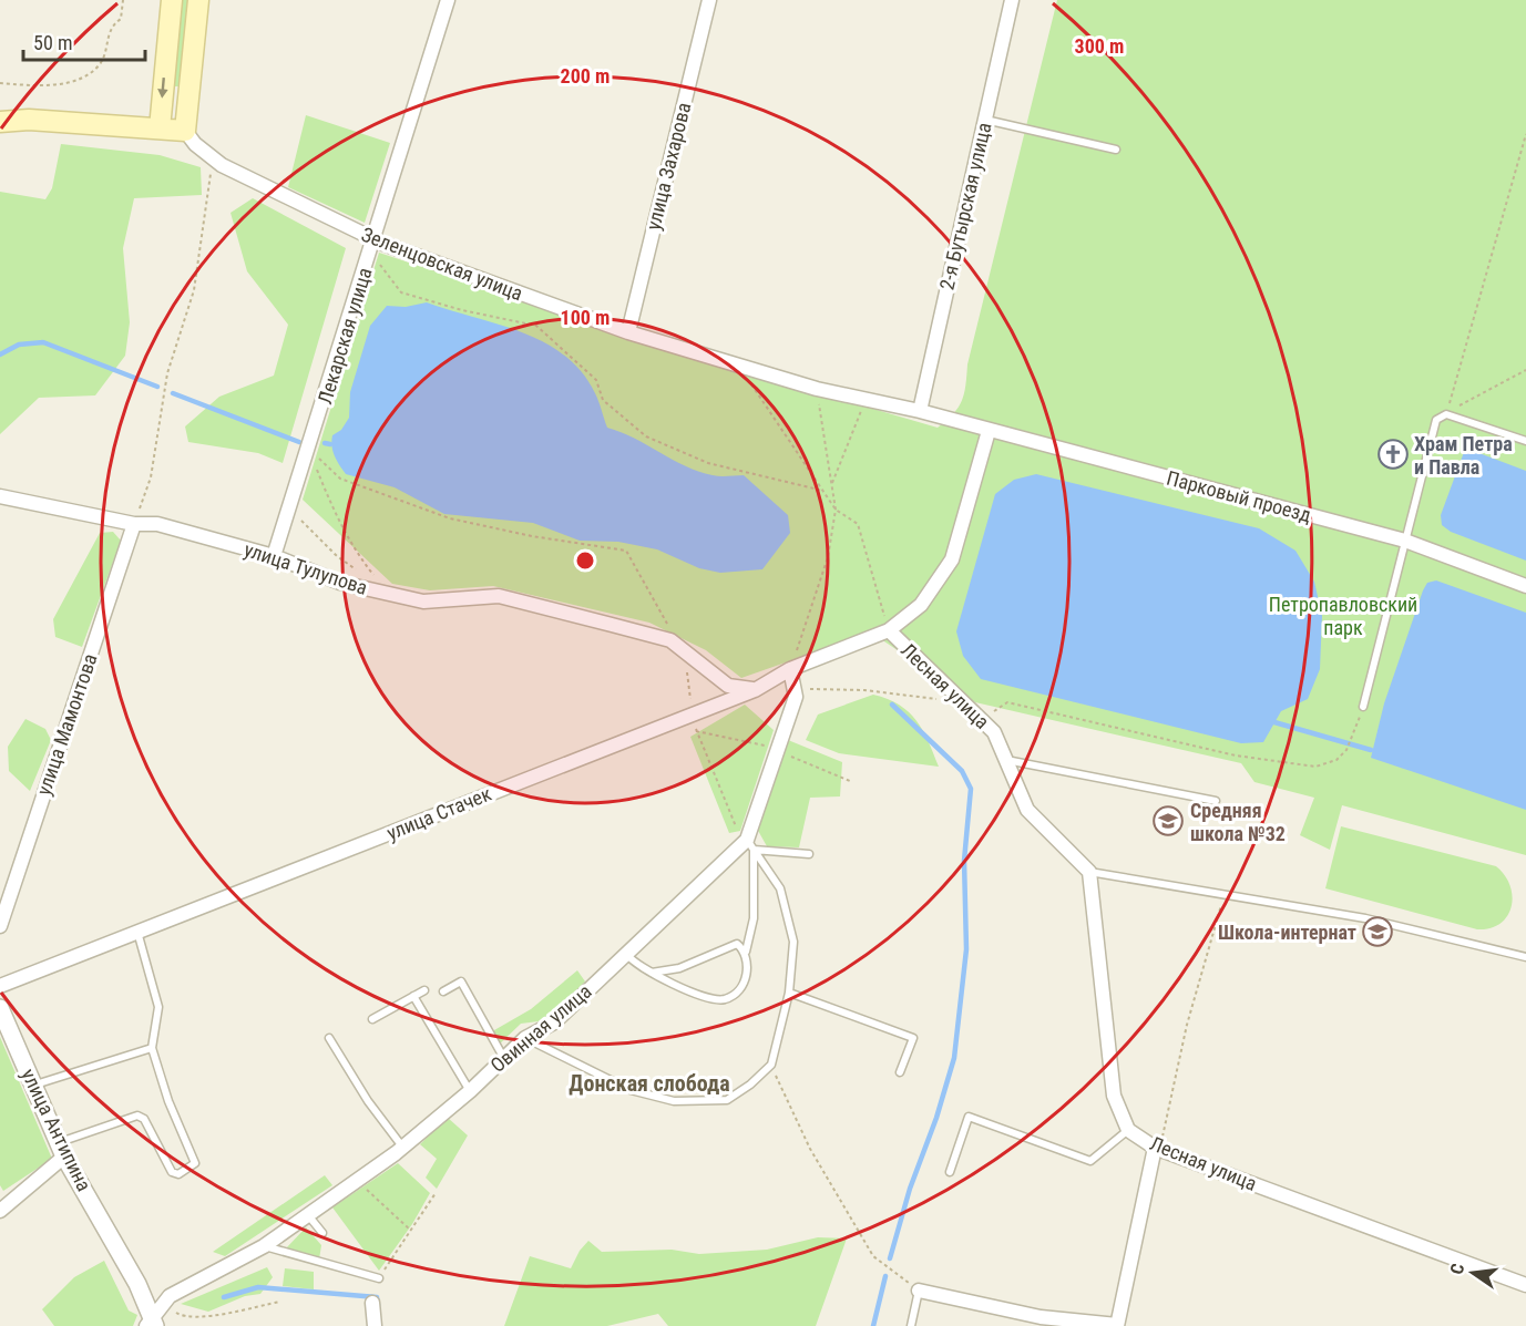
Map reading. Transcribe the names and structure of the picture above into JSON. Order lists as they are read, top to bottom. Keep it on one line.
{"streets":{"street":["улица Захарова","2-я Бутырская улица","Зеленцовская улица","Лекарская улица","Парковый проезд","улица Тулупова","Лесная улица","улица Мамонтова","улица Стачек","Овинная улица","улица Антипина"]},"crossings":[["улица Захарова","Зеленцовская улица"],["2-я Бутырская улица","Зеленцовская улица"],["Зеленцовская улица","Лекарская улица"],["Зеленцовская улица","Парковый проезд"],["Лекарская улица","улица Тулупова"],["Парковый проезд","улица Стачек"],["улица Тулупова","улица Мамонтова"],["улица Тулупова","улица Стачек"],["Лесная улица","улица Стачек"],["улица Стачек","Овинная улица"],["Овинная улица","улица Антипина"]],"districts":["Донская слобода"],"parks":["Петропавловский парк"],"places":{"church":["Храм Петра и Павла"],"school or university":["Средняя школа №32","Школа-интернат"]},"scale_bar":"50 m","north":"left","rings":["300 m","200 m","100 m"]}
